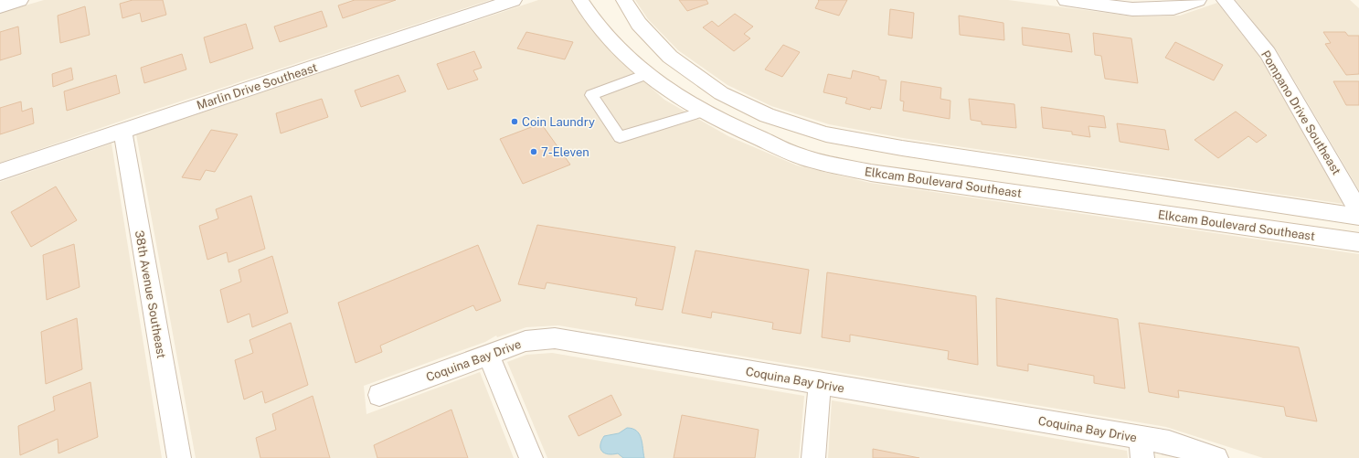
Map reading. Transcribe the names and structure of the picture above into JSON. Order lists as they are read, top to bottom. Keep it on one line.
{"streets":{"street":["Marlin Drive Southeast","Pompano Drive Southeast","Elkcam Boulevard Southeast","38th Avenue Southeast","Coquina Bay Drive"]},"crossings":[["Marlin Drive Southeast","38th Avenue Southeast"]],"places":["Coin Laundry","7-Eleven"]}
